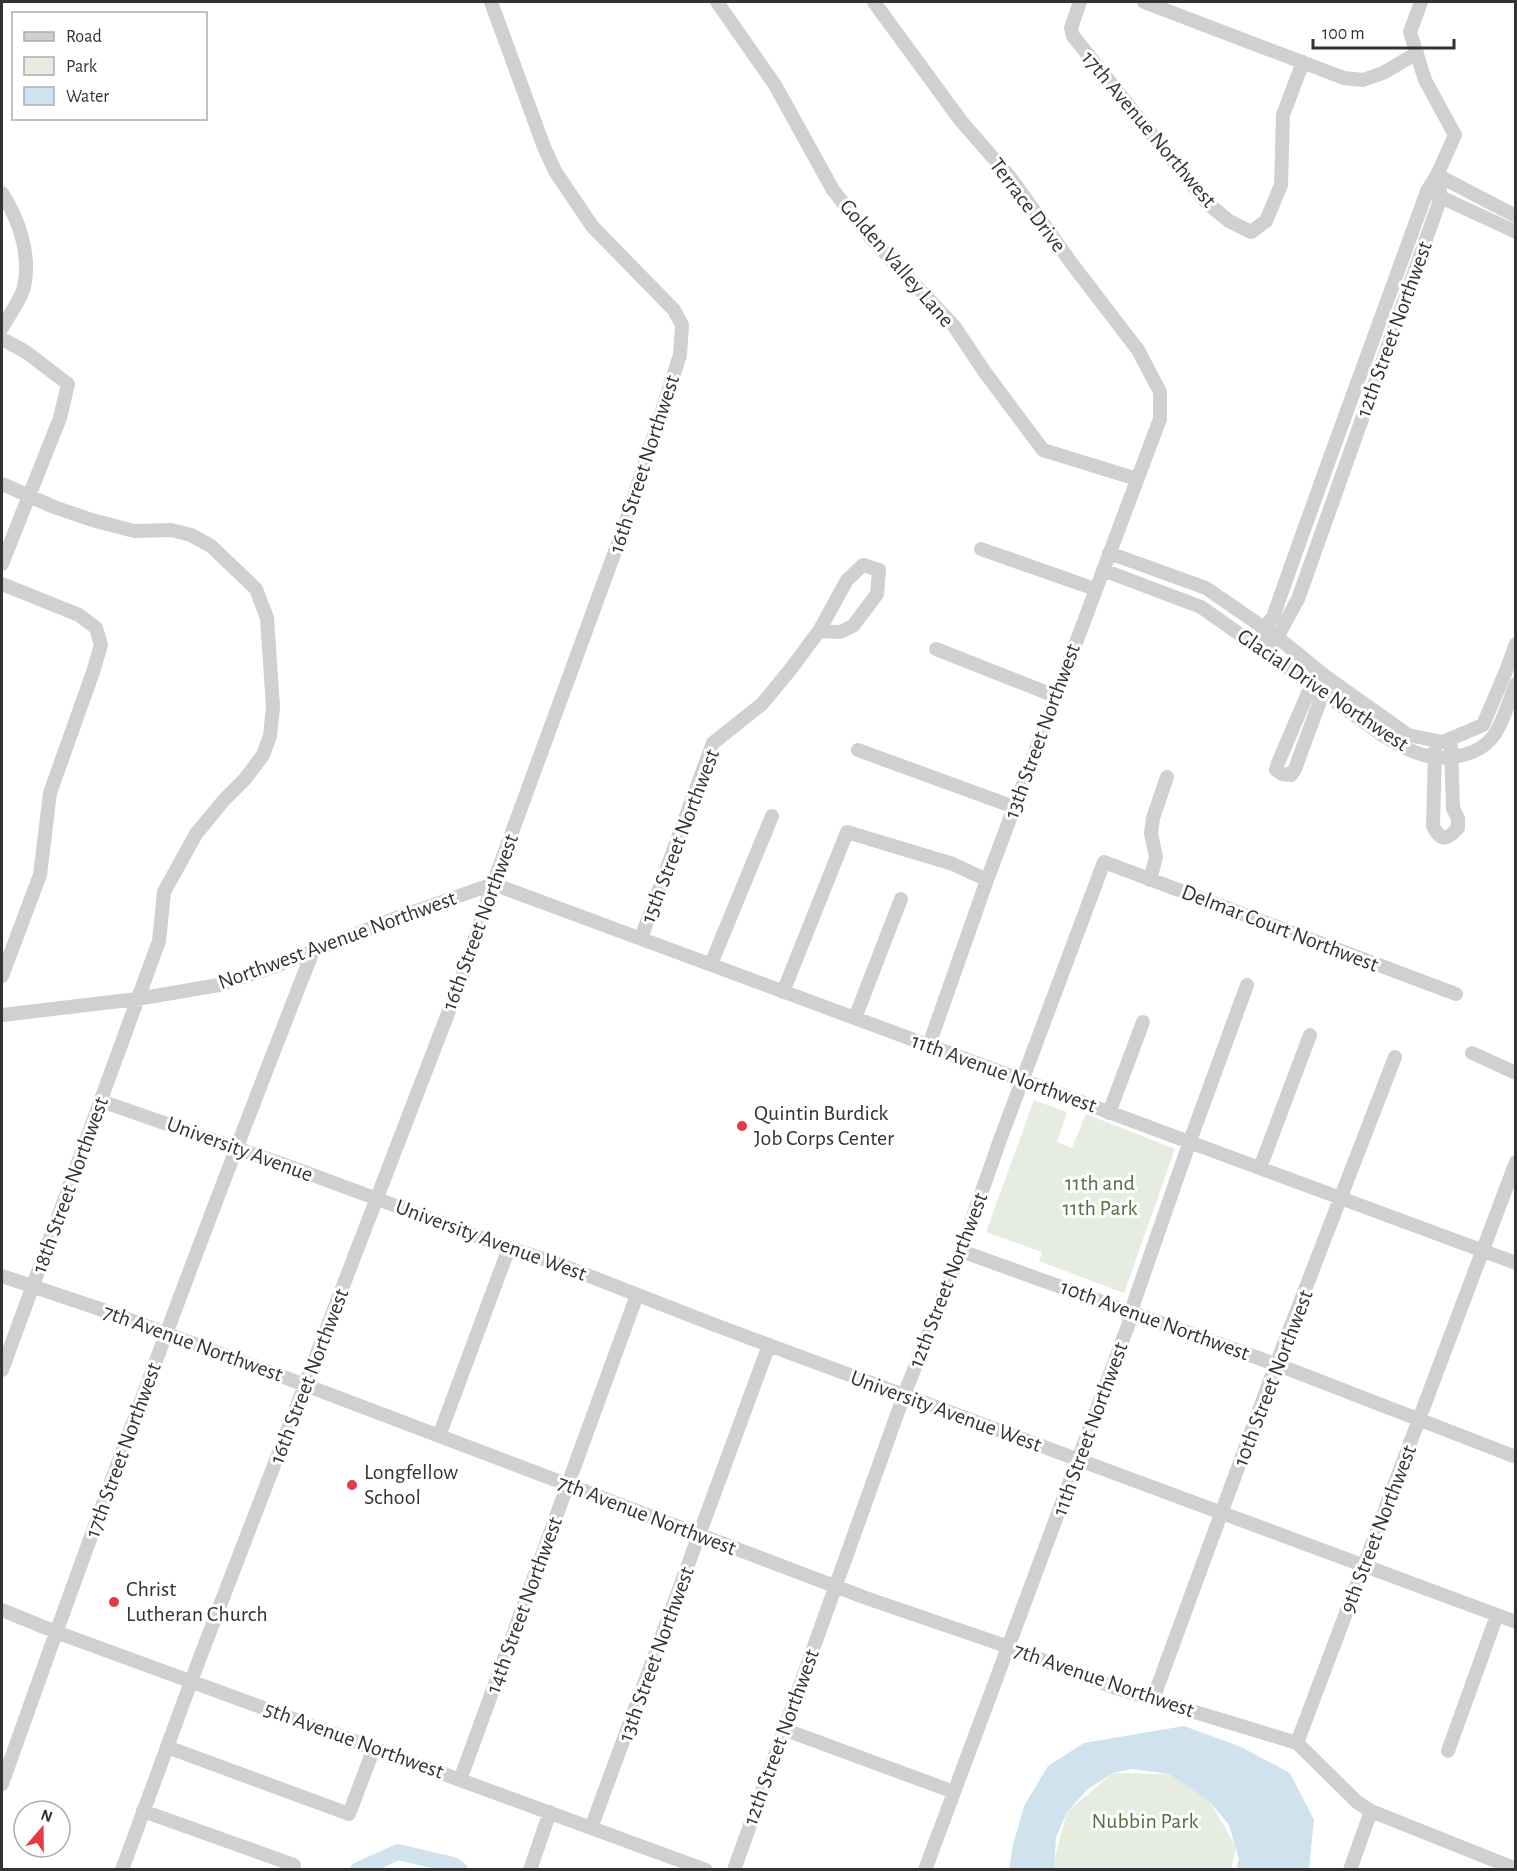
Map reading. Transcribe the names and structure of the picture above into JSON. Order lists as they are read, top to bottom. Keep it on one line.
{"streets":{"street":["17th Avenue Northwest","Terrace Drive","Golden Valley Lane","12th Street Northwest","16th Street Northwest","Glacial Drive Northwest","13th Street Northwest","15th Street Northwest","Delmar Court Northwest","Northwest Avenue Northwest","11th Avenue Northwest","University Avenue","18th Street Northwest","University Avenue West","10th Avenue Northwest","7th Avenue Northwest","10th Street Northwest","11th Street Northwest","17th Street Northwest","9th Street Northwest","14th Street Northwest","5th Avenue Northwest"]},"crossings":[["Terrace Drive","13th Street Northwest"],["Golden Valley Lane","13th Street Northwest"],["12th Street Northwest","Glacial Drive Northwest"],["12th Street Northwest","Delmar Court Northwest"],["12th Street Northwest","11th Avenue Northwest"],["12th Street Northwest","University Avenue West"],["12th Street Northwest","10th Avenue Northwest"],["12th Street Northwest","7th Avenue Northwest"],["16th Street Northwest","Northwest Avenue Northwest"],["16th Street Northwest","11th Avenue Northwest"],["16th Street Northwest","University Avenue"],["16th Street Northwest","University Avenue West"],["16th Street Northwest","7th Avenue Northwest"],["16th Street Northwest","5th Avenue Northwest"],["Glacial Drive Northwest","13th Street Northwest"],["13th Street Northwest","11th Avenue Northwest"],["13th Street Northwest","University Avenue West"],["13th Street Northwest","7th Avenue Northwest"],["13th Street Northwest","5th Avenue Northwest"],["15th Street Northwest","11th Avenue Northwest"],["Northwest Avenue Northwest","11th Avenue Northwest"],["Northwest Avenue Northwest","18th Street Northwest"],["Northwest Avenue Northwest","17th Street Northwest"],["11th Avenue Northwest","10th Street Northwest"],["11th Avenue Northwest","11th Street Northwest"],["11th Avenue Northwest","9th Street Northwest"],["University Avenue","18th Street Northwest"],["University Avenue","University Avenue West"],["University Avenue","17th Street Northwest"],["18th Street Northwest","7th Avenue Northwest"],["University Avenue West","10th Street Northwest"],["University Avenue West","11th Street Northwest"],["University Avenue West","9th Street Northwest"],["University Avenue West","14th Street Northwest"],["10th Avenue Northwest","10th Street Northwest"],["10th Avenue Northwest","11th Street Northwest"],["10th Avenue Northwest","9th Street Northwest"],["7th Avenue Northwest","10th Street Northwest"],["7th Avenue Northwest","11th Street Northwest"],["7th Avenue Northwest","17th Street Northwest"],["7th Avenue Northwest","9th Street Northwest"],["7th Avenue Northwest","14th Street Northwest"],["17th Street Northwest","5th Avenue Northwest"],["14th Street Northwest","5th Avenue Northwest"]],"parks":["11th and 11th Park","Nubbin Park"],"places":["Quintin Burdick Job Corps Center","Longfellow School","Christ Lutheran Church"],"legend":["Road","Park","Water"],"scale_bar":"100 m","north":"top"}
